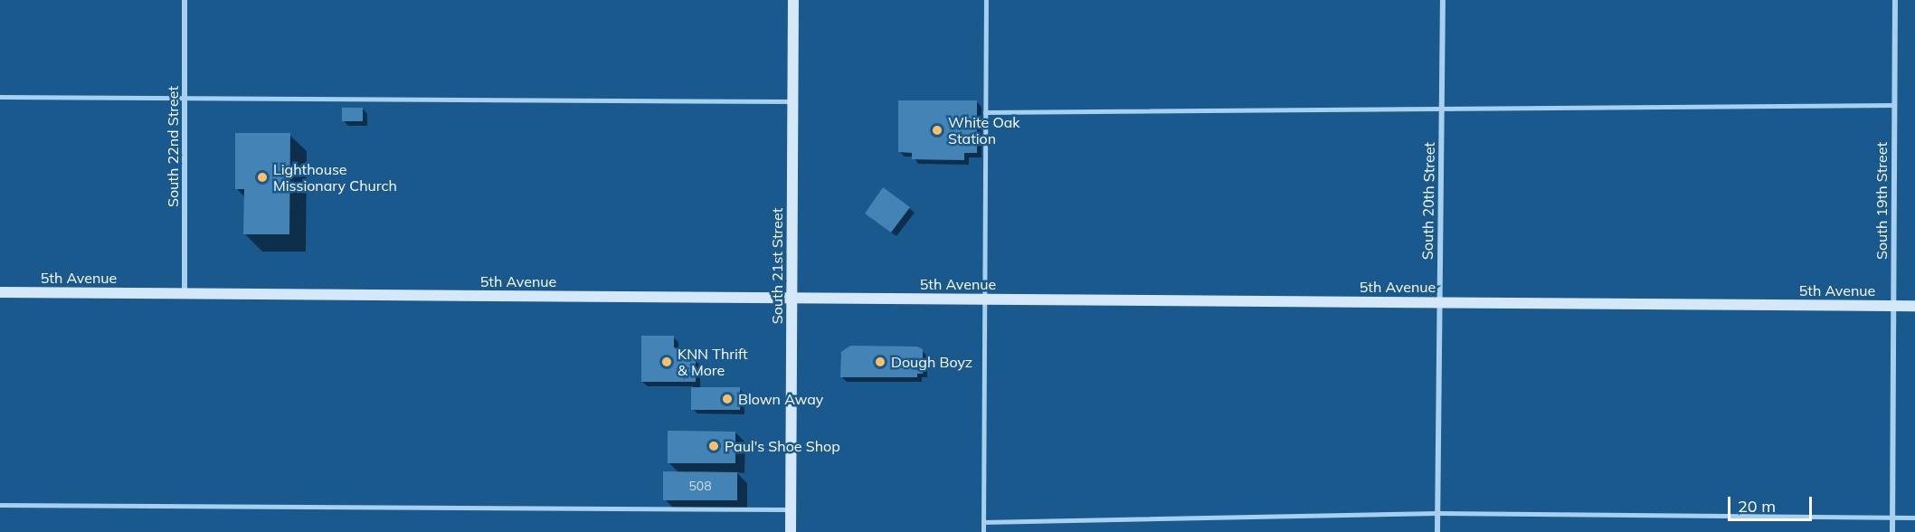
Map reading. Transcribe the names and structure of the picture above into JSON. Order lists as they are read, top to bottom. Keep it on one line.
{"streets":{"street":["South 22nd Street","South 20th Street","South 19th Street","South 21st Street","5th Avenue"]},"crossings":[["South 22nd Street","5th Avenue"],["South 20th Street","5th Avenue"],["South 19th Street","5th Avenue"],["South 21st Street","5th Avenue"]],"places":["White Oak Station","Lighthouse Missionary Church","KNN Thrift & More","Dough Boyz","Blown Away","Paul's Shoe Shop"],"house_numbers":["508"],"scale_bar":"20 m"}
